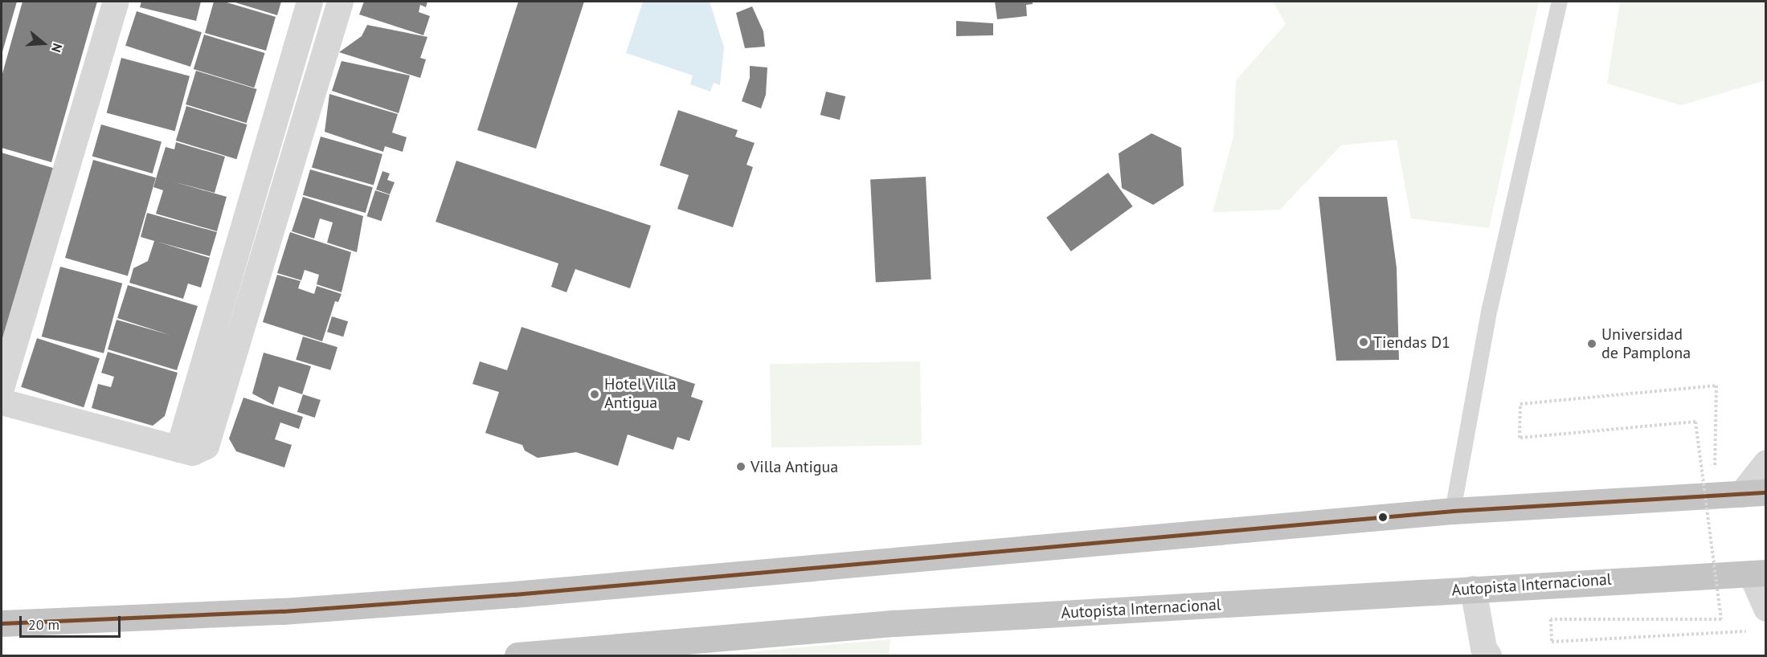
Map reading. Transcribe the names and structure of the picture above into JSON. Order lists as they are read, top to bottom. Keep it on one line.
{"streets":{"highway":["Autopista Internacional"]},"places":["Tiendas D1","Universidad de Pamplona","Hotel Villa Antigua","Villa Antigua"],"scale_bar":"20 m","north":"right"}
